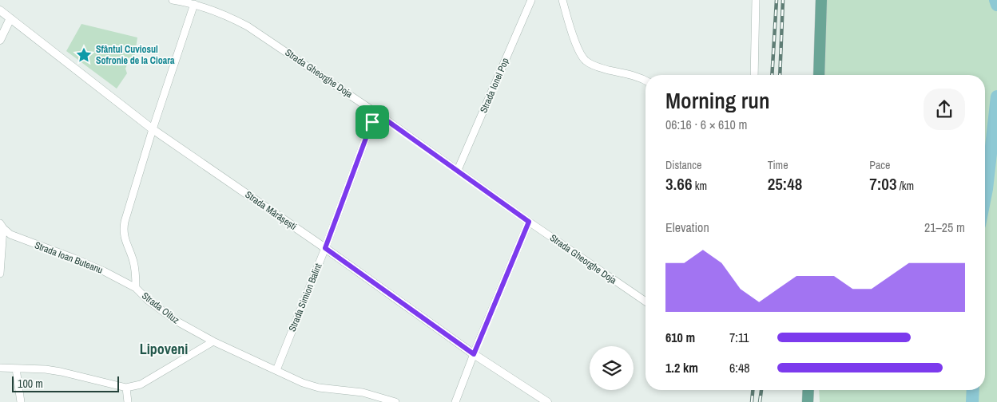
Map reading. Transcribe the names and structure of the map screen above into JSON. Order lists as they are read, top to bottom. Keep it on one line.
{"streets":{"street":["Strada Gheorghe Doja","Strada Ionel Pop","Strada Mărășești","Strada Ioan Buteanu","Strada Simion Balint","Strada Oituz"]},"crossings":[["Strada Gheorghe Doja","Strada Ionel Pop"],["Strada Gheorghe Doja","Strada Simion Balint"],["Strada Gheorghe Doja","Strada Oituz"],["Strada Mărășești","Strada Simion Balint"],["Strada Mărășești","Strada Oituz"],["Strada Ioan Buteanu","Strada Oituz"],["Strada Simion Balint","Strada Oituz"]],"districts":["Lipoveni"],"places":{"place":["Sfântul Cuviosul Sofronie de la Cioara"]},"scale_bar":"100 m","page":{"heading":["Morning run","06:16 · 6 × 610 m"],"stats":[["Distance","3.66 km"],["Time","25:48"],["Pace","7:03 /km"]],"chart":["Elevation","21–25 m"],"list":[{"name":"610 m","note":"7:11"},{"name":"1.2 km","note":"6:48"}],"scale":"100 m"}}
